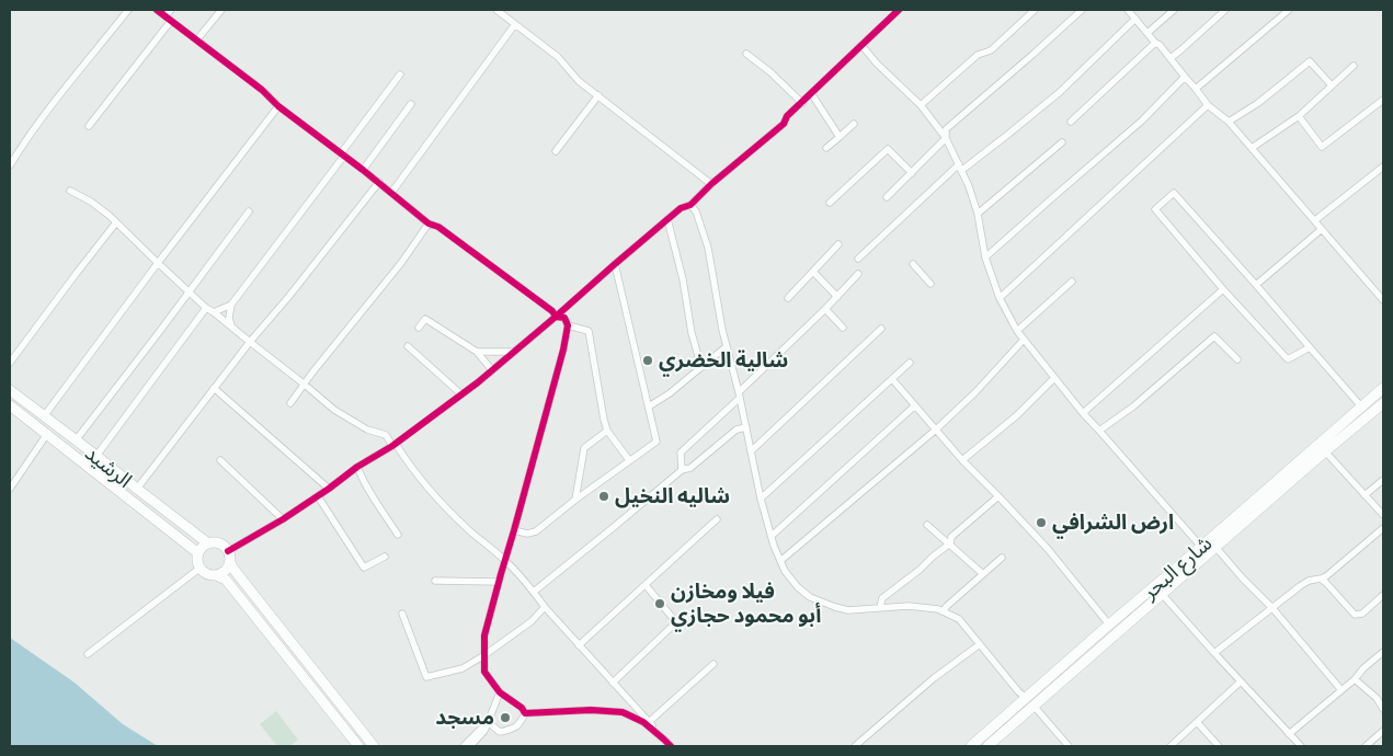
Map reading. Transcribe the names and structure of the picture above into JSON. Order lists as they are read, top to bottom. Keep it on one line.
{"streets":{"main road":["الرشيد","شارع البحر"]},"places":["شالية الخضري","شاليه النخيل","ارض الشرافي","فيلا ومخازن أبو محمود حجازي","مسجد"]}
